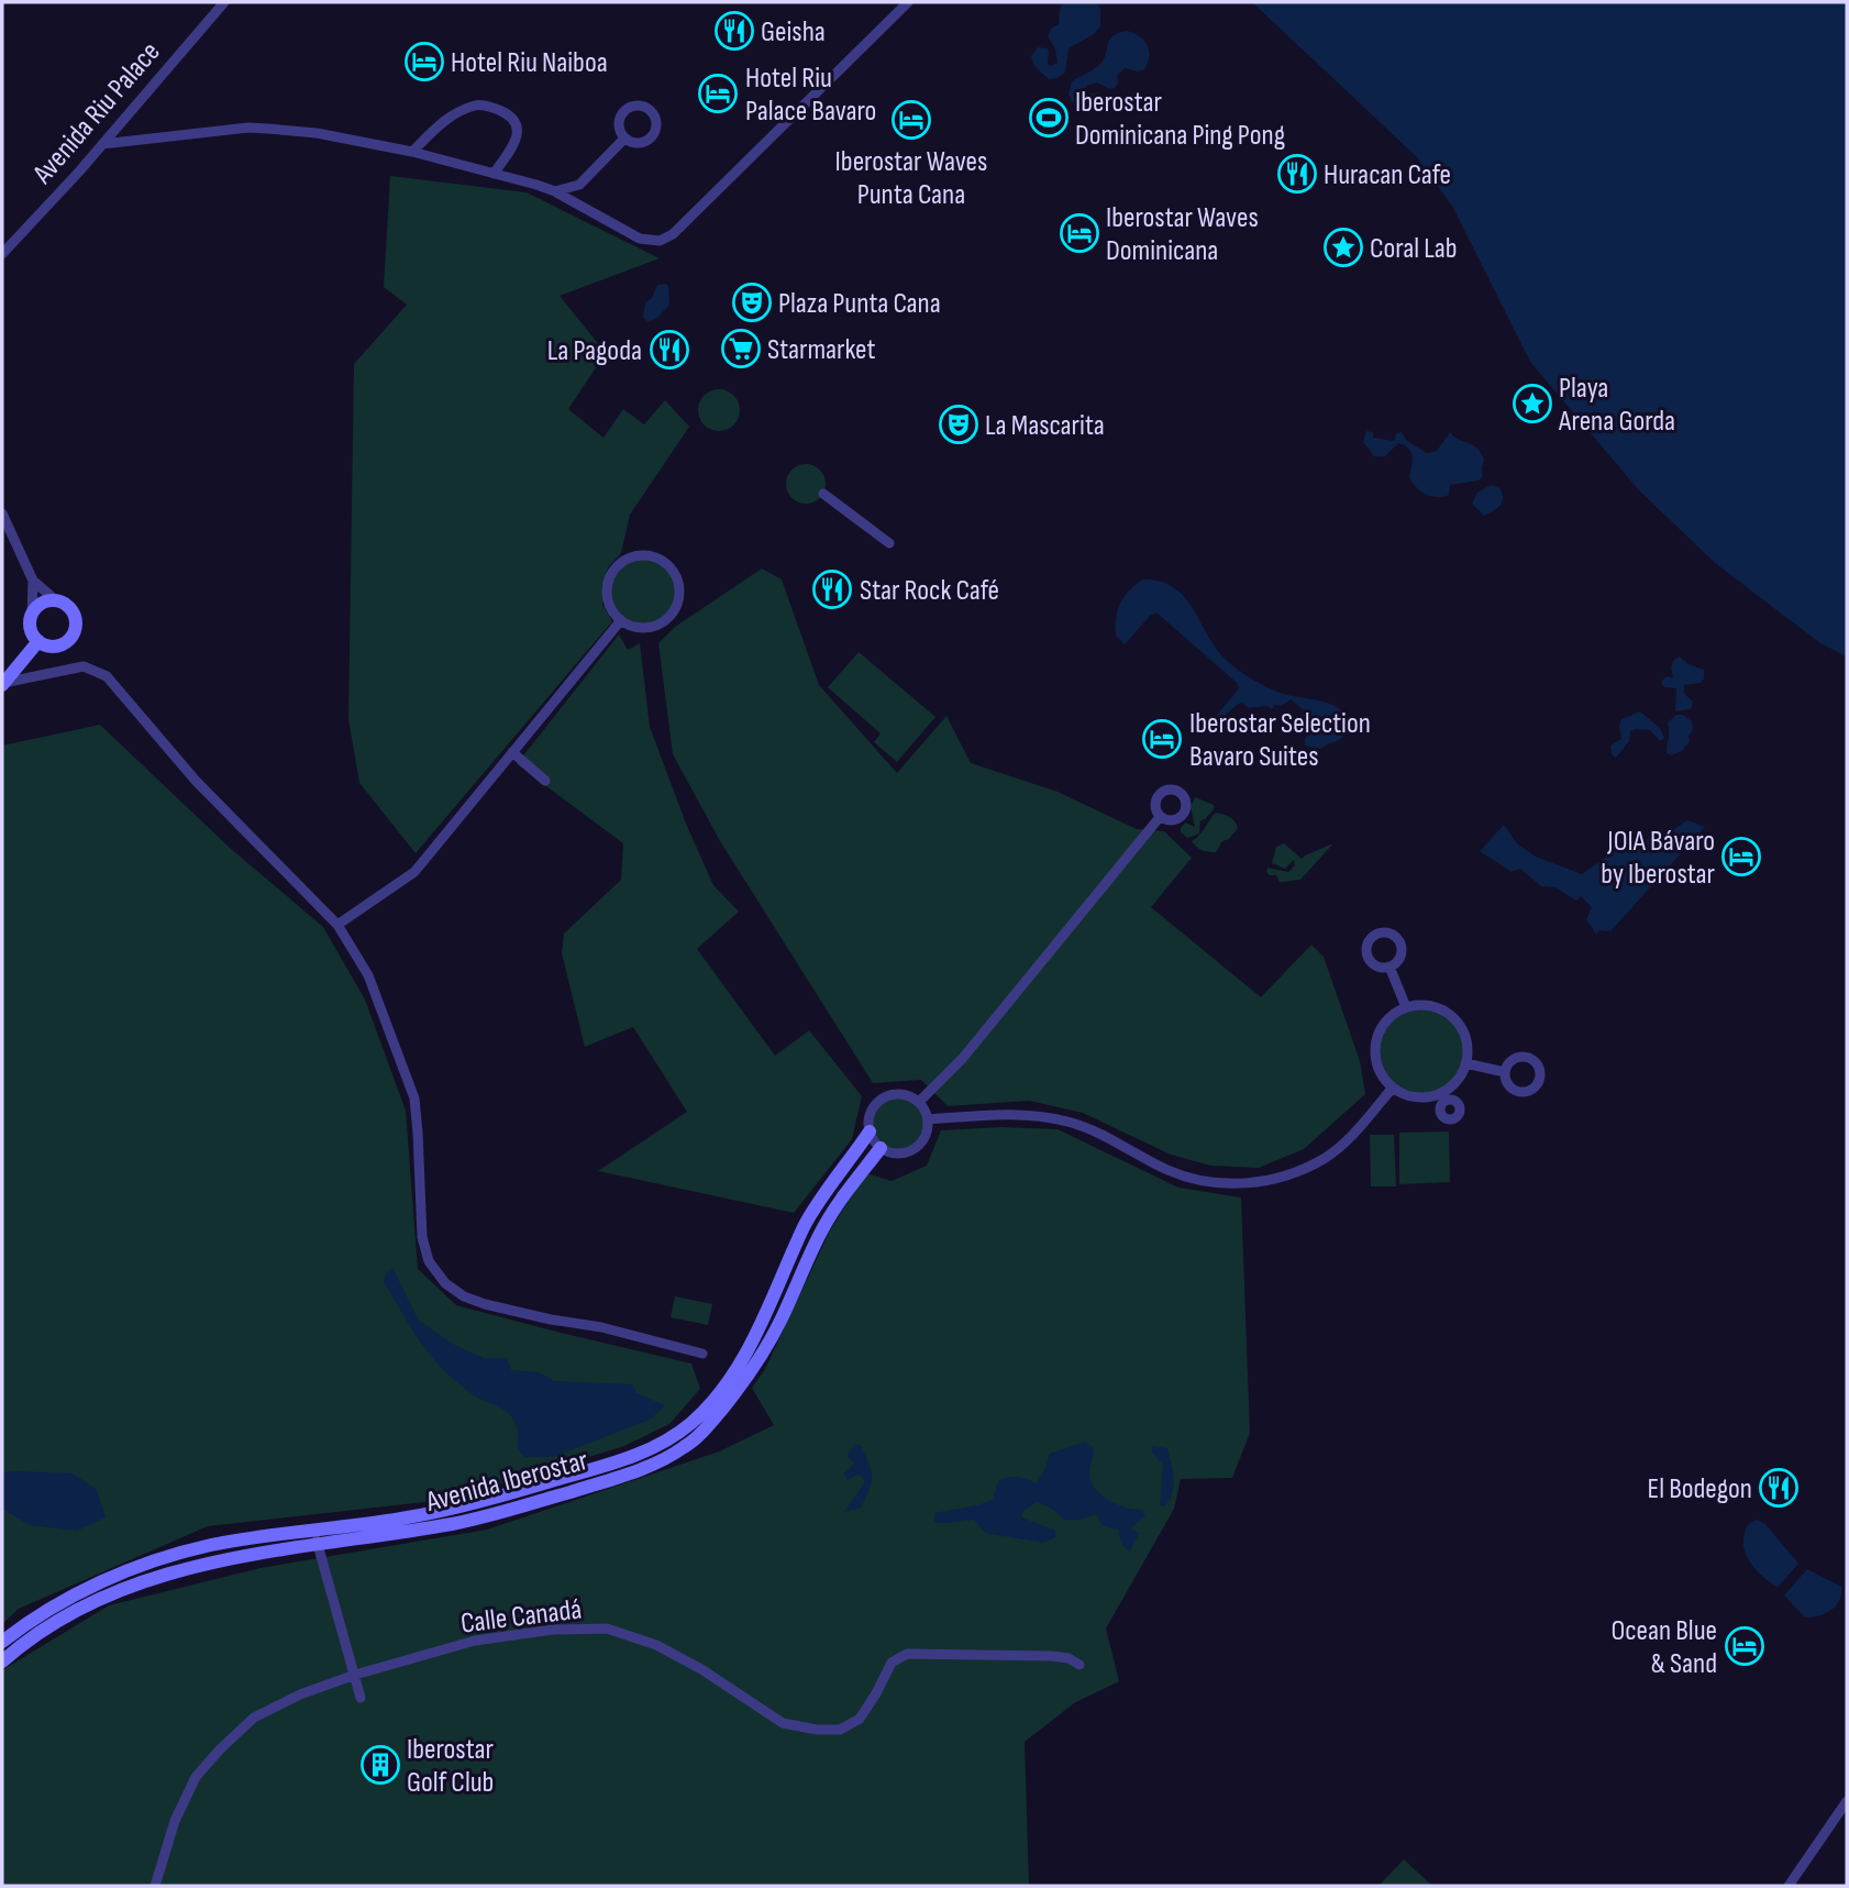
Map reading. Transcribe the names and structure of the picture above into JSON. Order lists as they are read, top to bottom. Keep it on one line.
{"streets":{"street":["Avenida Riu Palace","Avenida Iberostar","Calle Canadá"]},"places":{"restaurant":["Geisha","Huracan Cafe","La Pagoda","Star Rock Café","El Bodegon"],"hotel":["Hotel Riu Naiboa","Hotel Riu Palace Bavaro","Iberostar Waves Punta Cana","Iberostar Waves Dominicana","Iberostar Selection Bavaro Suites","JOIA Bávaro by Iberostar","Ocean Blue & Sand"],"sports":["Iberostar Dominicana Ping Pong"],"place":["Coral Lab","Playa Arena Gorda"],"theatre":["Plaza Punta Cana","La Mascarita"],"supermarket":["Starmarket"],"building":["Iberostar Golf Club"]}}
